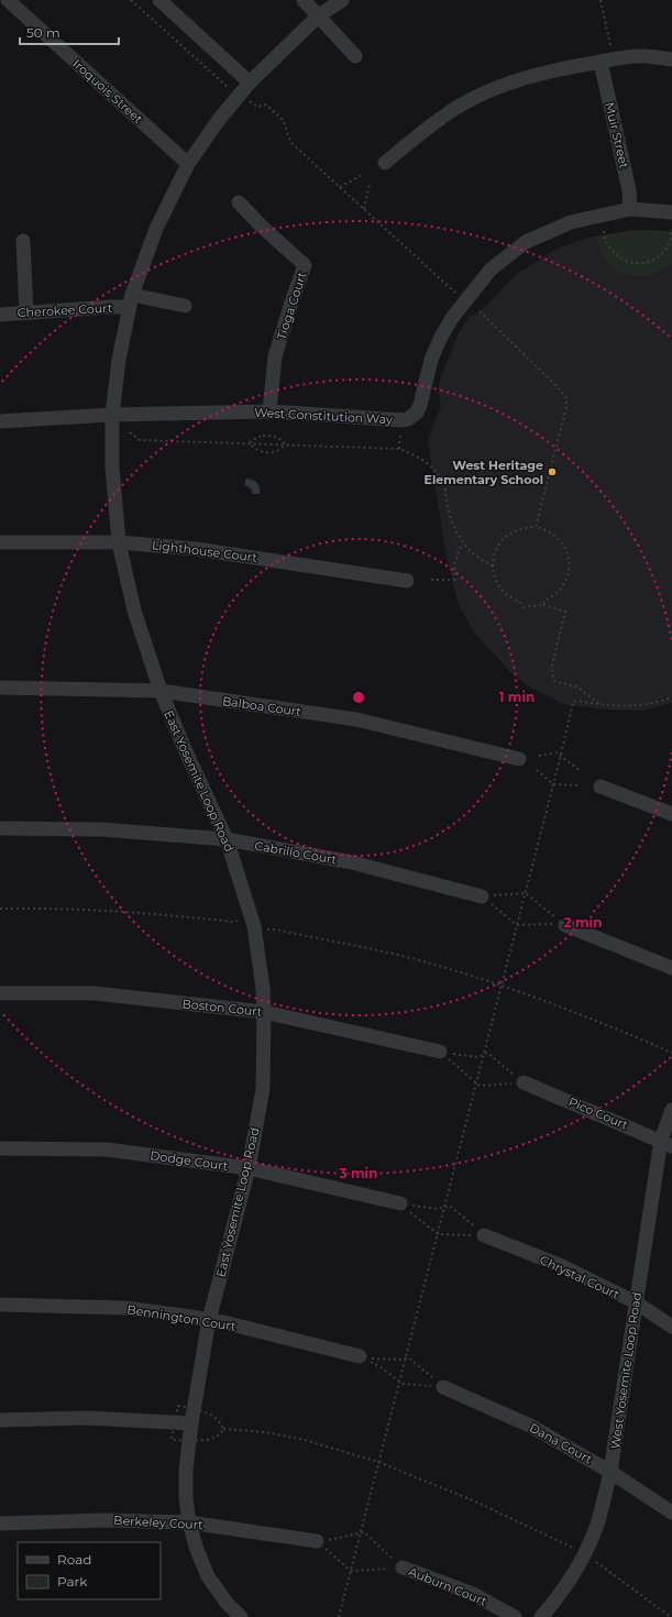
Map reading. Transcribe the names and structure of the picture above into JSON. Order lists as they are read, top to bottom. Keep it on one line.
{"streets":{"street":["Iroquois Street","Muir Street","Tioga Court","Cherokee Court","West Constitution Way","Lighthouse Court","Balboa Court","East Yosemite Loop Road","Cabrillo Court","Boston Court","Pico Court","Dodge Court","Chrystal Court","Bennington Court","West Yosemite Loop Road","Dana Court","Berkeley Court","Auburn Court"]},"crossings":[["Iroquois Street","East Yosemite Loop Road"],["Muir Street","West Constitution Way"],["Tioga Court","West Constitution Way"],["Cherokee Court","East Yosemite Loop Road"],["West Constitution Way","East Yosemite Loop Road"],["Lighthouse Court","East Yosemite Loop Road"],["Balboa Court","East Yosemite Loop Road"],["East Yosemite Loop Road","Cabrillo Court"],["East Yosemite Loop Road","Boston Court"],["East Yosemite Loop Road","Dodge Court"],["East Yosemite Loop Road","Bennington Court"],["East Yosemite Loop Road","Berkeley Court"],["Pico Court","West Yosemite Loop Road"],["Chrystal Court","West Yosemite Loop Road"],["West Yosemite Loop Road","Dana Court"]],"places":["West Heritage Elementary School"],"legend":["Road","Park"],"scale_bar":"50 m","rings":["1 min","2 min","3 min"]}
